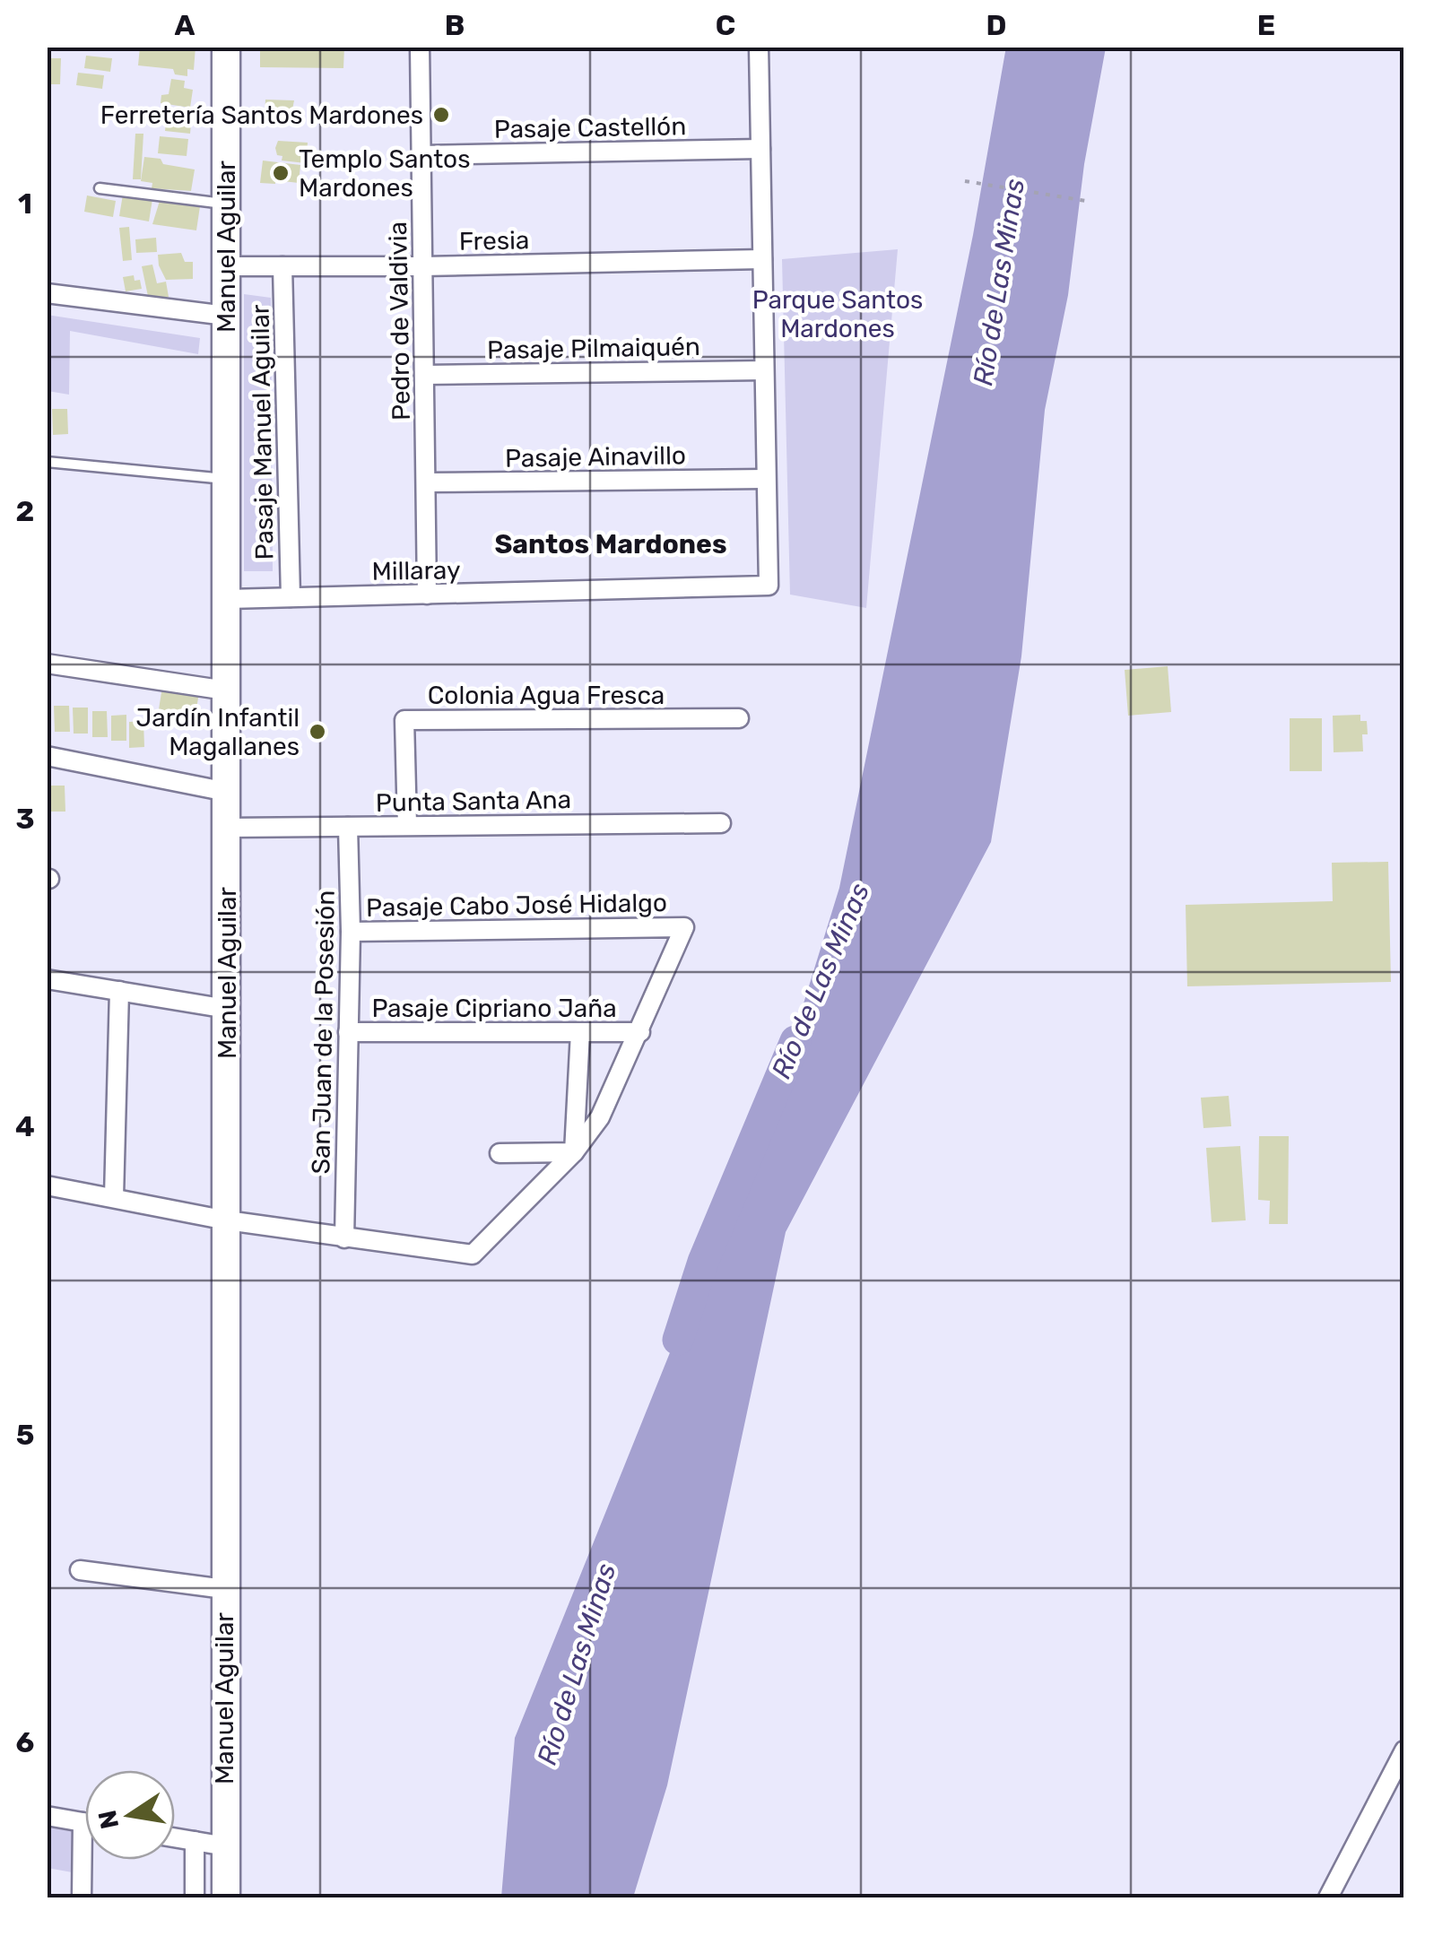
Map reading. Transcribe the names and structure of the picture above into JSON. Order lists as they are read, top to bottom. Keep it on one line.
{"streets":{"street":["Pasaje Castellón","Fresia","Manuel Aguilar","Pedro de Valdivia","Pasaje Pilmaiquén","Pasaje Manuel Aguilar","Pasaje Ainavillo","Millaray","Colonia Agua Fresca","Punta Santa Ana","Pasaje Cabo José Hidalgo","Pasaje Cipriano Jaña","San Juan de la Posesión"]},"crossings":[["Pasaje Castellón","Pedro de Valdivia"],["Fresia","Manuel Aguilar"],["Fresia","Pedro de Valdivia"],["Fresia","Pasaje Manuel Aguilar"],["Manuel Aguilar","Millaray"],["Manuel Aguilar","Punta Santa Ana"],["Pedro de Valdivia","Pasaje Pilmaiquén"],["Pedro de Valdivia","Pasaje Ainavillo"],["Pedro de Valdivia","Millaray"],["Pasaje Manuel Aguilar","Millaray"],["Pasaje Ainavillo","Millaray"],["Colonia Agua Fresca","Punta Santa Ana"],["Punta Santa Ana","San Juan de la Posesión"],["Pasaje Cabo José Hidalgo","Pasaje Cipriano Jaña"],["Pasaje Cabo José Hidalgo","San Juan de la Posesión"],["Pasaje Cipriano Jaña","San Juan de la Posesión"]],"districts":["Santos Mardones"],"water":["Río de Las Minas"],"parks":["Parque Santos Mardones"],"places":["Ferretería Santos Mardones","Templo Santos Mardones","Jardín Infantil Magallanes"],"north":"left","grid":{"columns":["A","B","C","D","E"],"rows":["1","2","3","4","5","6"]}}
